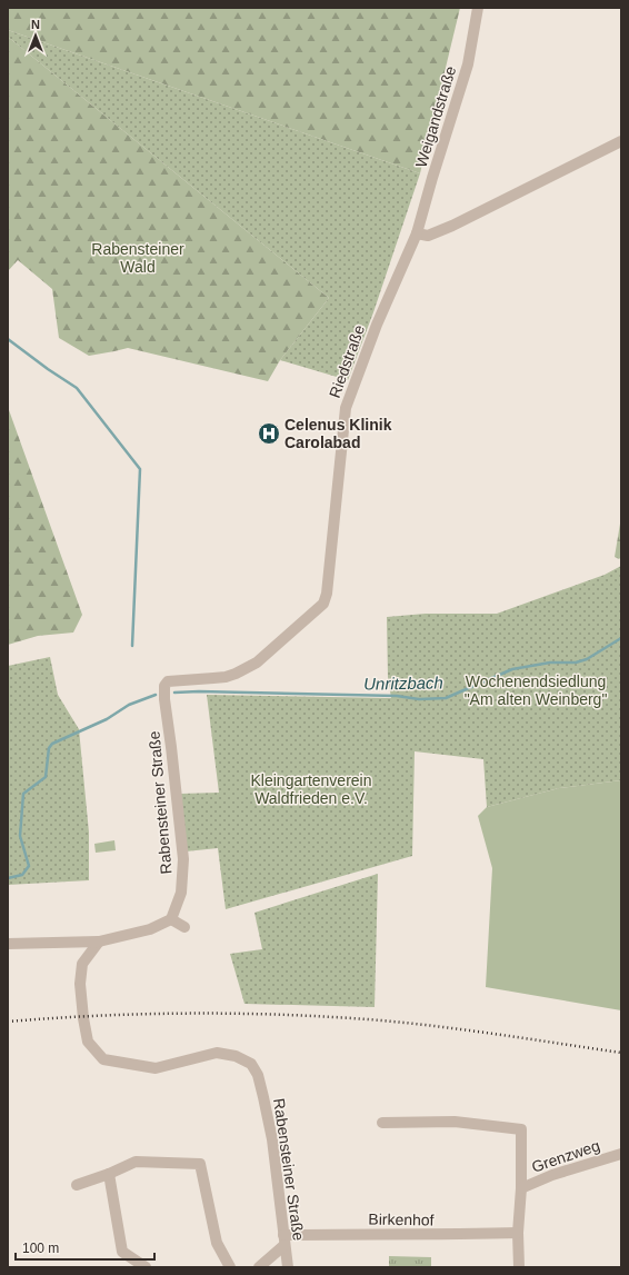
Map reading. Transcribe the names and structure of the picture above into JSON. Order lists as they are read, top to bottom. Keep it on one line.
{"streets":{"street":["Weigandstraße","Riedstraße","Rabensteiner Straße","Grenzweg","Birkenhof"]},"crossings":[["Weigandstraße","Riedstraße"],["Riedstraße","Rabensteiner Straße"],["Rabensteiner Straße","Birkenhof"],["Grenzweg","Birkenhof"]],"water":["Unritzbach"],"parks":["Rabensteiner Wald","Wochenendsiedlung \"Am alten Weinberg\"","Kleingartenverein Waldfrieden e.V."],"places":{"hospital":["Celenus Klinik Carolabad"]},"scale_bar":"100 m","north":"top"}
